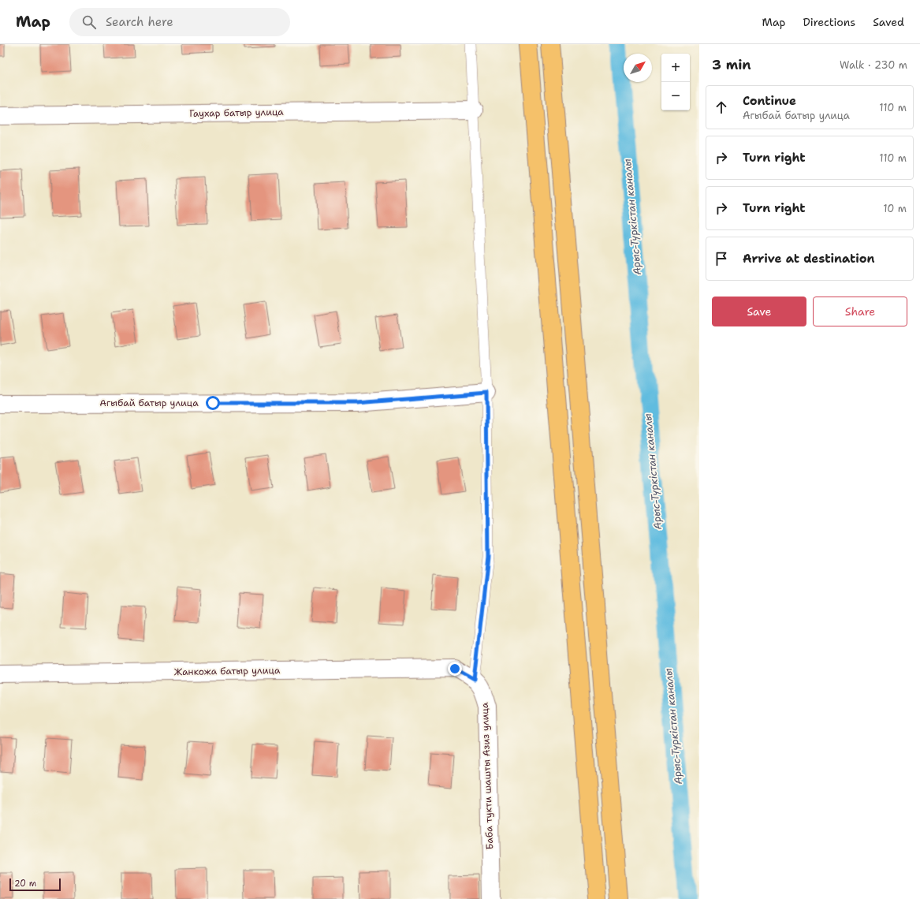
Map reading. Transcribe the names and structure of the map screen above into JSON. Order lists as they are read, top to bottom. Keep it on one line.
{"streets":{"street":["Гаухар батыр улица","Агыбай батыр улица","Жанкожа батыр улица","Баба тукти шашты Азиз улица"]},"crossings":[["Жанкожа батыр улица","Баба тукти шашты Азиз улица"]],"water":["Арыс-Түркістан каналы"],"scale_bar":"20 m","north":"top right","page":{"header":"Map","search":"Search here","nav":["Map","Directions","Saved"],"heading":["3 min","Walk · 230 m"],"map_buttons":["+","−"],"list":[["Continue","Агыбай батыр улица","110 m"],["Turn right","110 m"],["Turn right","10 m"],"Arrive at destination"],"buttons":["Save","Share"],"scale":"20 m"}}
